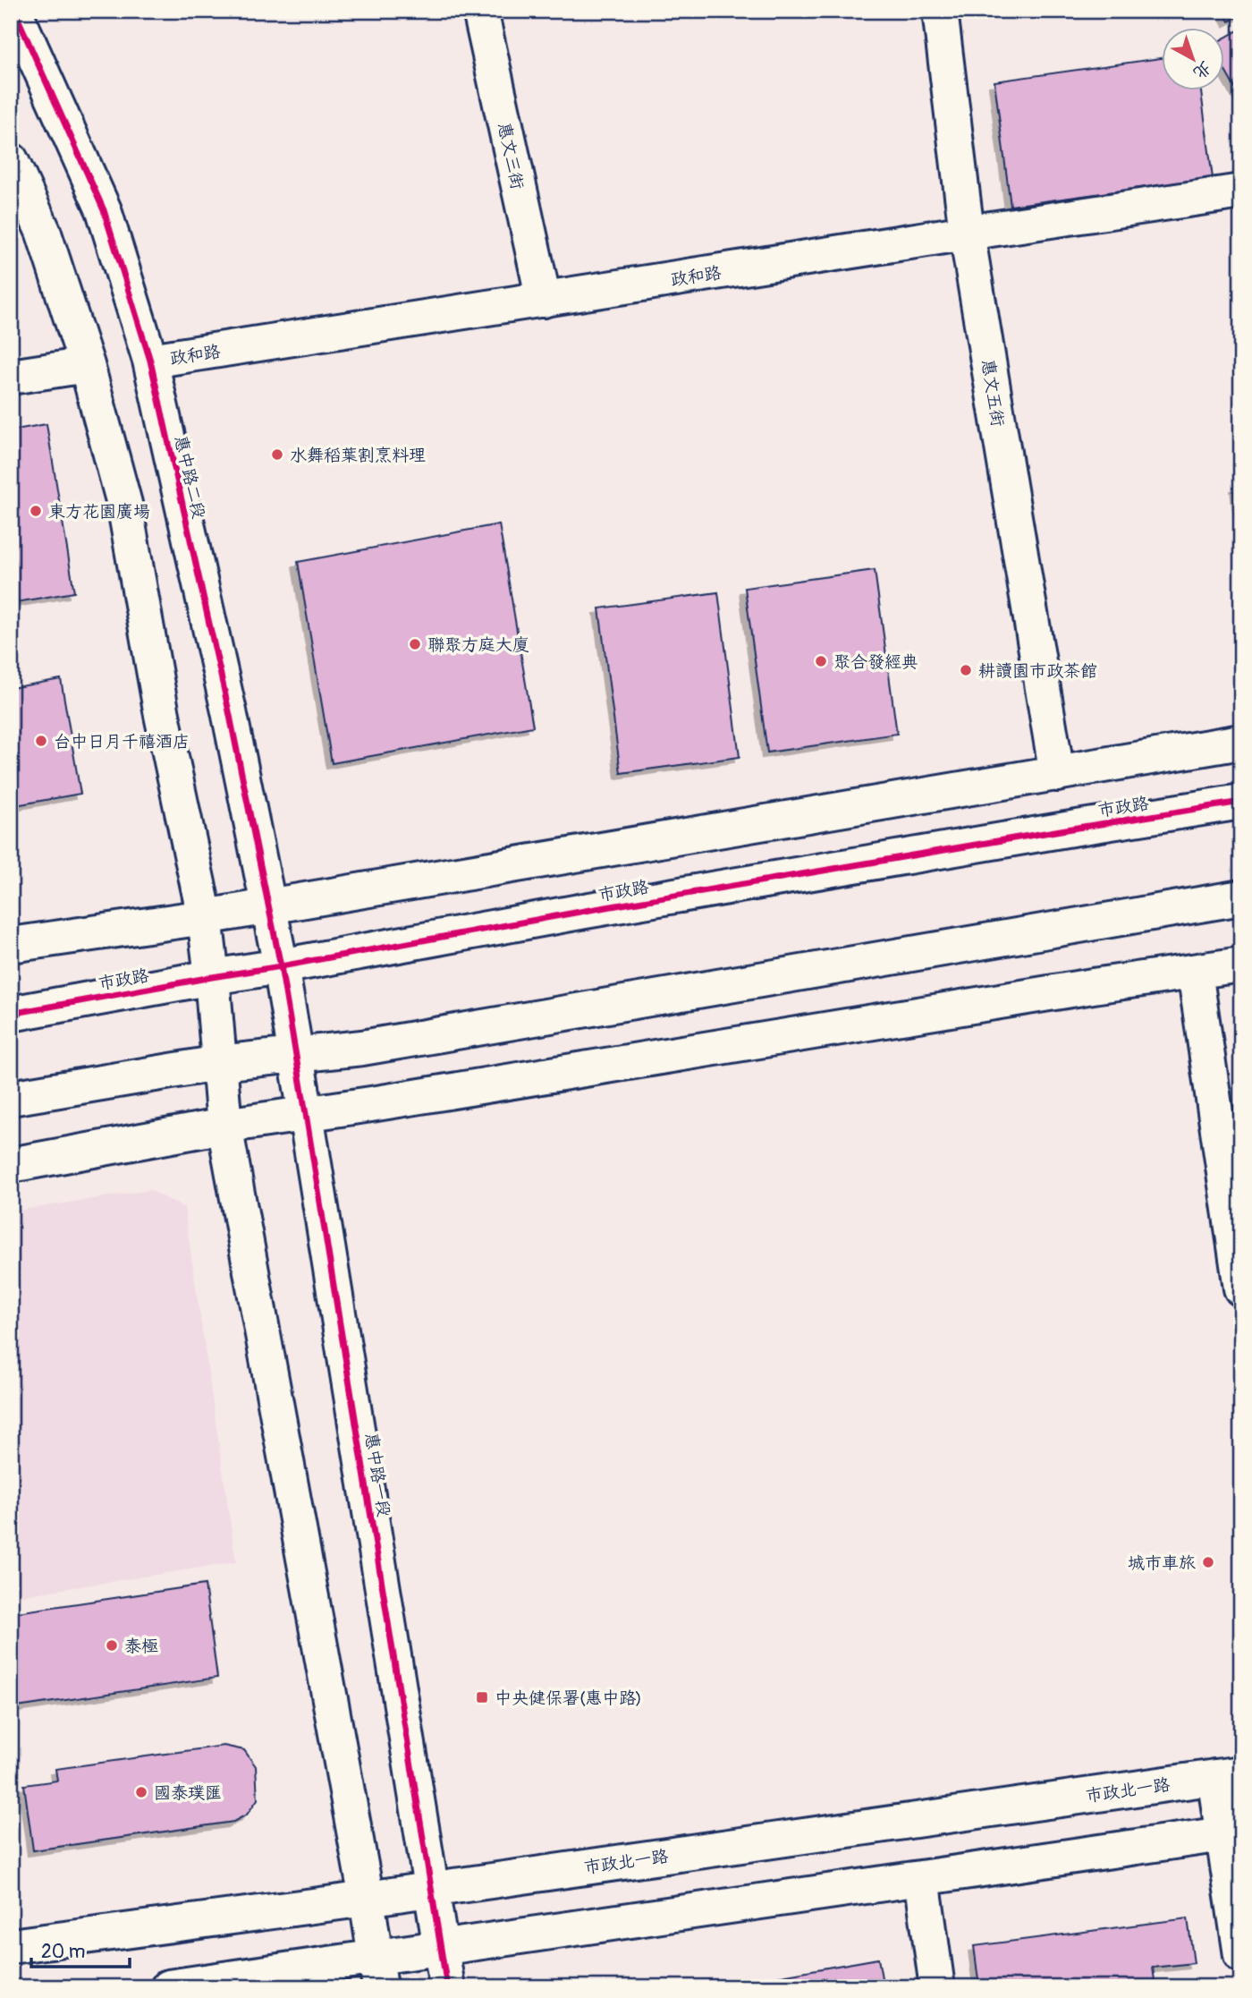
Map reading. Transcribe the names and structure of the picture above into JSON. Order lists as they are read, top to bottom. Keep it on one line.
{"streets":{"street":["惠文三街","政和路","惠文五街","惠中路二段","市政路","惠中路一段","市政北一路"]},"crossings":[["惠文三街","政和路"],["政和路","惠文五街"],["政和路","惠中路二段"],["惠中路二段","市政路"],["惠中路二段","惠中路一段"],["市政路","惠中路一段"],["惠中路一段","市政北一路"]],"places":{"other":["水舞稻葉割烹料理","東方花園廣場","聯聚方庭大廈","聚合發經典","耕讀園市政茶館","台中日月千禧酒店","城市車旅","泰極","國泰璞匯"],"transit":["中央健保署(惠中路)"]},"scale_bar":"20 m","north":"bottom right"}
